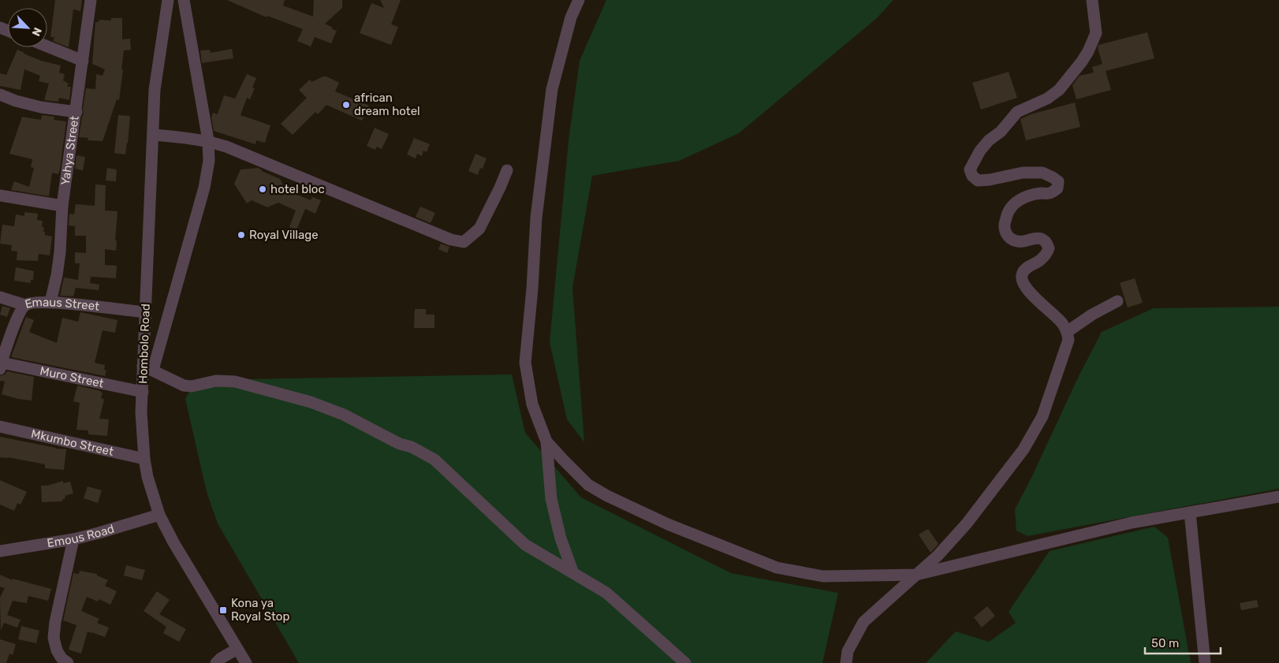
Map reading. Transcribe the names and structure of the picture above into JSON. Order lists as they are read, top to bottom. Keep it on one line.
{"streets":{"street":["Yahya Street","Emaus Street","Hombolo Road","Muro Street","Mkumbo Street","Emous Road"]},"crossings":[["Yahya Street","Emaus Street"],["Emaus Street","Hombolo Road"],["Emaus Street","Muro Street"],["Hombolo Road","Muro Street"],["Hombolo Road","Mkumbo Street"],["Hombolo Road","Emous Road"]],"places":{"other":["african dream hotel","hotel bloc","Royal Village"],"transit":["Kona ya Royal Stop"]},"scale_bar":"50 m","north":"bottom right"}
